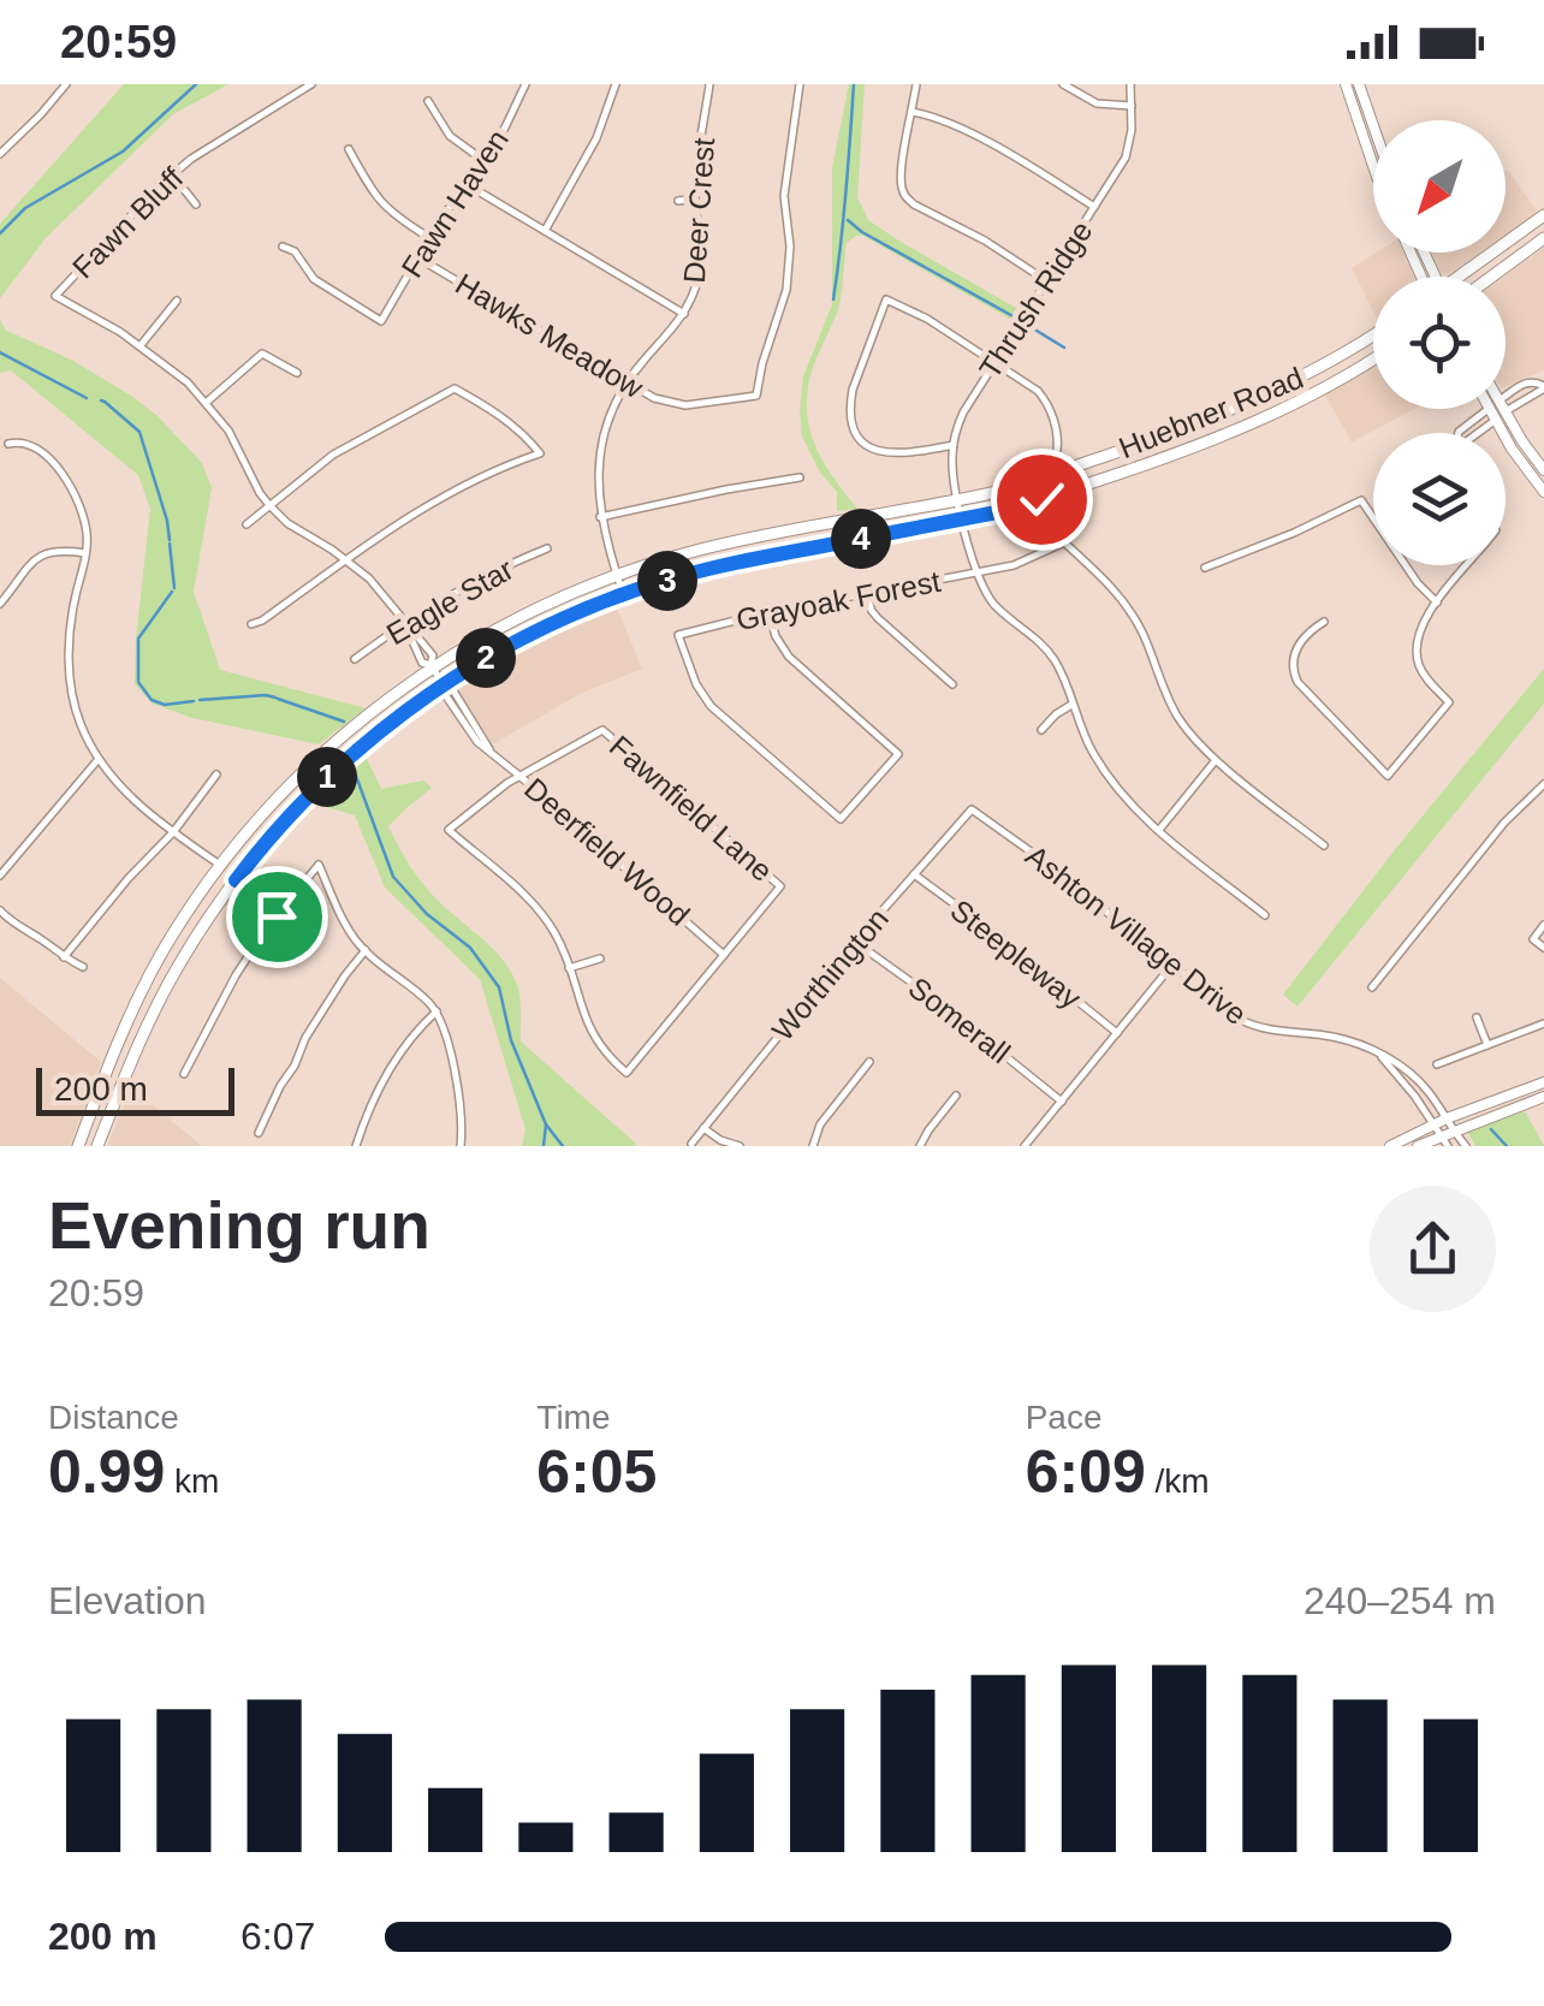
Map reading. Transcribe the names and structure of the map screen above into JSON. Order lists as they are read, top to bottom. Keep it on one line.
{"streets":{"main road":["Huebner Road"],"street":["Fawn Haven","Deer Crest","Fawn Bluff","Thrush Ridge","Hawks Meadow","Grayoak Forest","Eagle Star","Fawnfield Lane","Deerfield Wood","Ashton Village Drive","Steepleway","Worthington","Somerall"]},"crossings":[["Fawn Haven","Hawks Meadow"],["Deer Crest","Hawks Meadow"],["Deer Crest","Huebner Road"],["Fawn Bluff","Huebner Road"],["Fawn Bluff","Eagle Star"],["Fawn Bluff","Deerfield Wood"],["Thrush Ridge","Huebner Road"],["Thrush Ridge","Grayoak Forest"],["Huebner Road","Deerfield Wood"],["Fawnfield Lane","Deerfield Wood"],["Ashton Village Drive","Worthington"],["Steepleway","Worthington"],["Worthington","Somerall"]],"scale_bar":"200 m","north":"bottom left","page":{"status":"20:59","pins":["4","3","2","1"],"scale":"200 m","heading":["Evening run","20:59"],"stats":[["Distance","0.99 km"],["Time","6:05"],["Pace","6:09 /km"]],"chart":["Elevation","240–254 m"],"list":[{"name":"200 m","note":"6:07"}]}}
